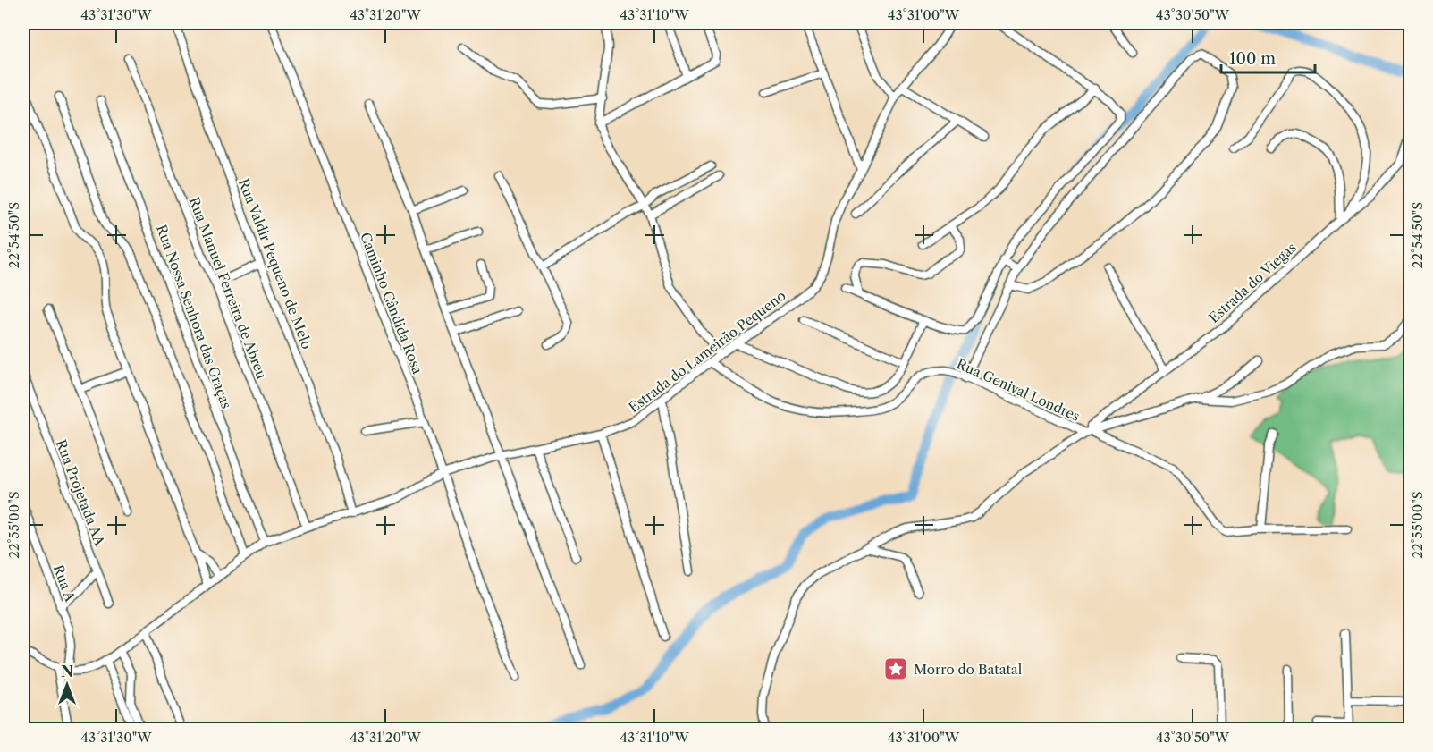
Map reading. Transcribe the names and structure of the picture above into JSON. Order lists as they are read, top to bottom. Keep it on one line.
{"streets":{"street":["Rua Valdir Pequeno de Melo","Estrada do Viegas","Rua Manuel Ferreira de Abreu","Caminho Cândida Rosa","Rua Nossa Senhora das Graças","Estrada do Lameirão Pequeno","Rua Genival Londres","Rua Projetada AA","Rua A"]},"crossings":[["Rua Valdir Pequeno de Melo","Estrada do Lameirão Pequeno"],["Estrada do Viegas","Rua Genival Londres"],["Rua Manuel Ferreira de Abreu","Estrada do Lameirão Pequeno"],["Caminho Cândida Rosa","Estrada do Lameirão Pequeno"],["Rua Nossa Senhora das Graças","Estrada do Lameirão Pequeno"],["Estrada do Lameirão Pequeno","Rua Genival Londres"],["Estrada do Lameirão Pequeno","Rua A"]],"places":{"place":["Morro do Batatal"]},"scale_bar":"100 m","north":"top","coordinates":["43°31'30\"W","43°31'20\"W","43°31'10\"W","43°31'00\"W","43°30'50\"W","22°54'50\"S","22°55'00\"S"]}
